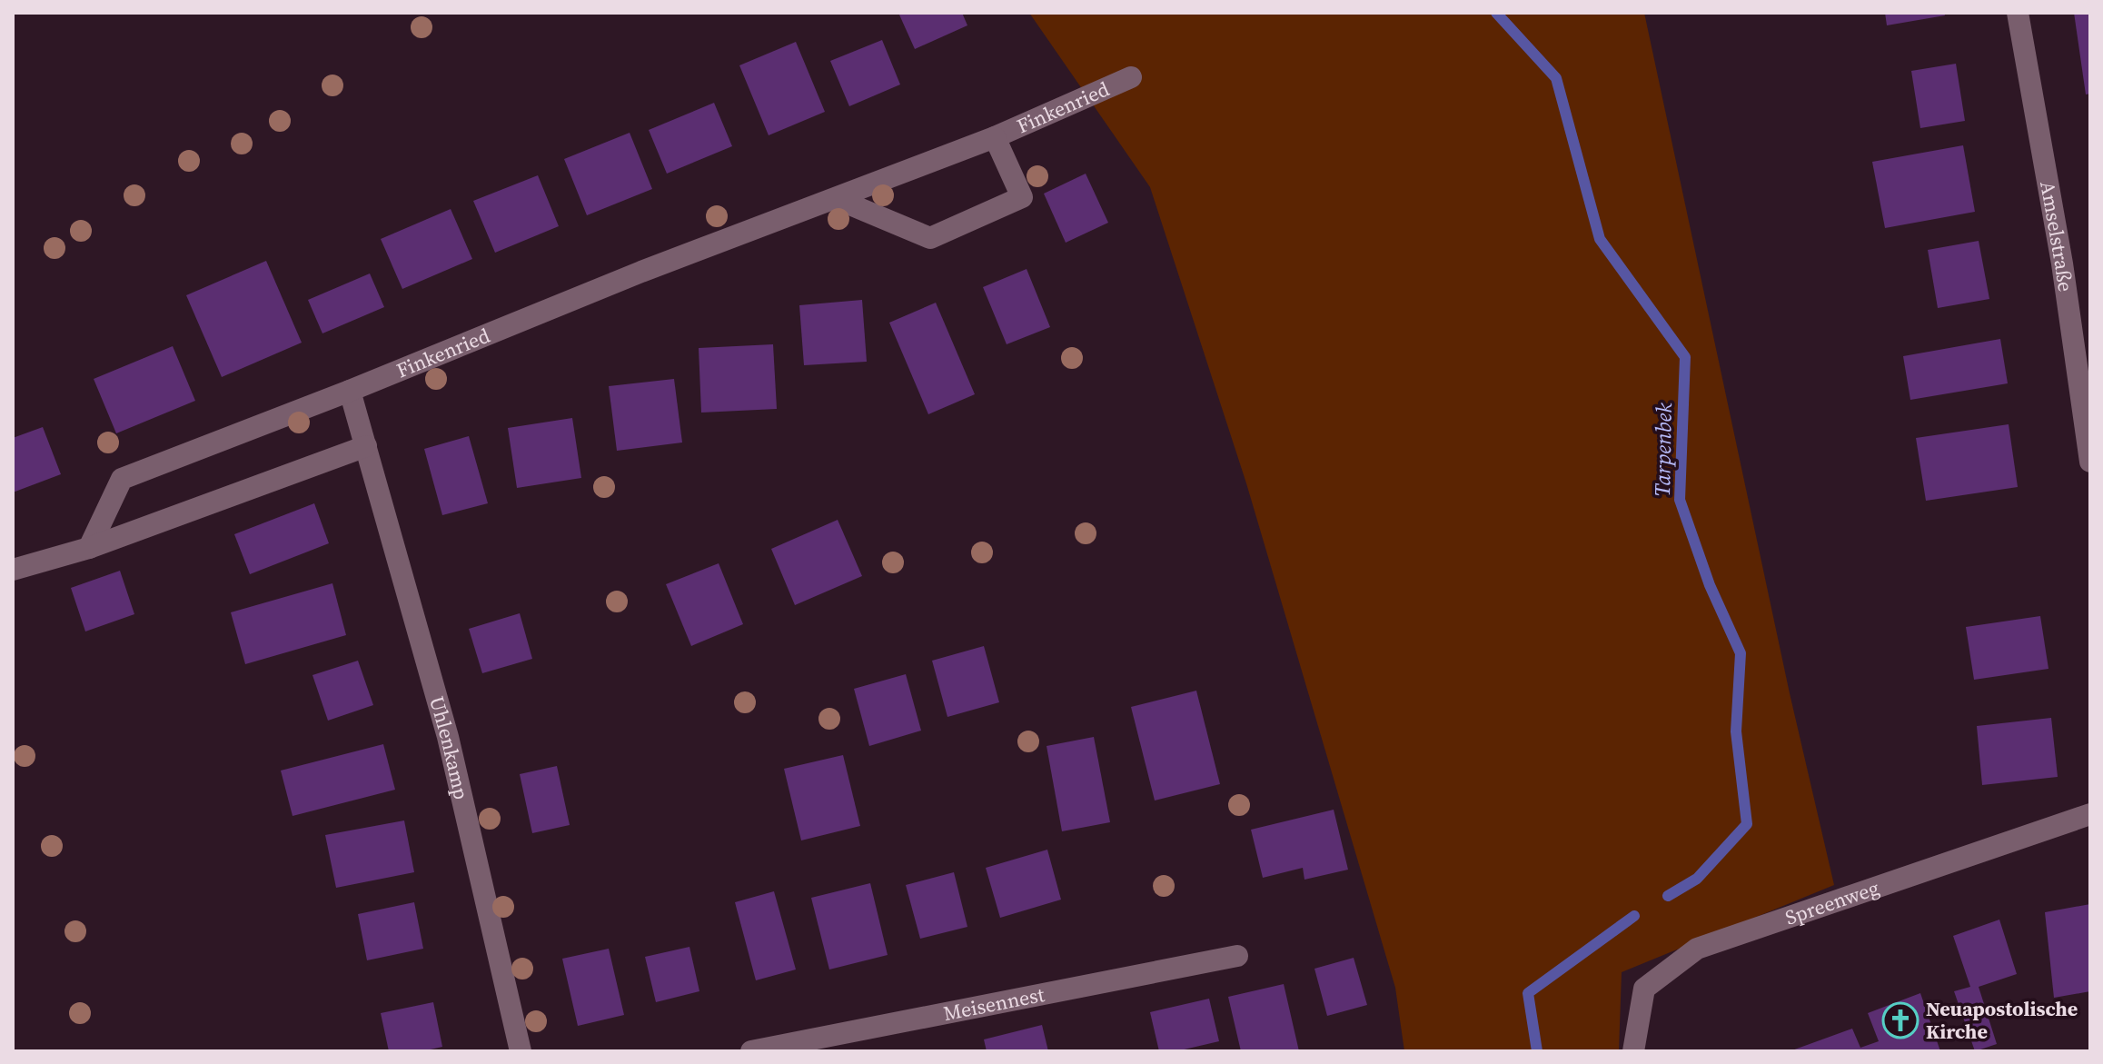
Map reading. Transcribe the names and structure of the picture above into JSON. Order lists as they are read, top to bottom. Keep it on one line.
{"streets":{"street":["Finkenried","Amselstraße","Uhlenkamp","Spreenweg","Meisennest"]},"crossings":[["Finkenried","Uhlenkamp"]],"water":["Tarpenbek"],"places":{"church":["Neuapostolische Kirche"]}}
